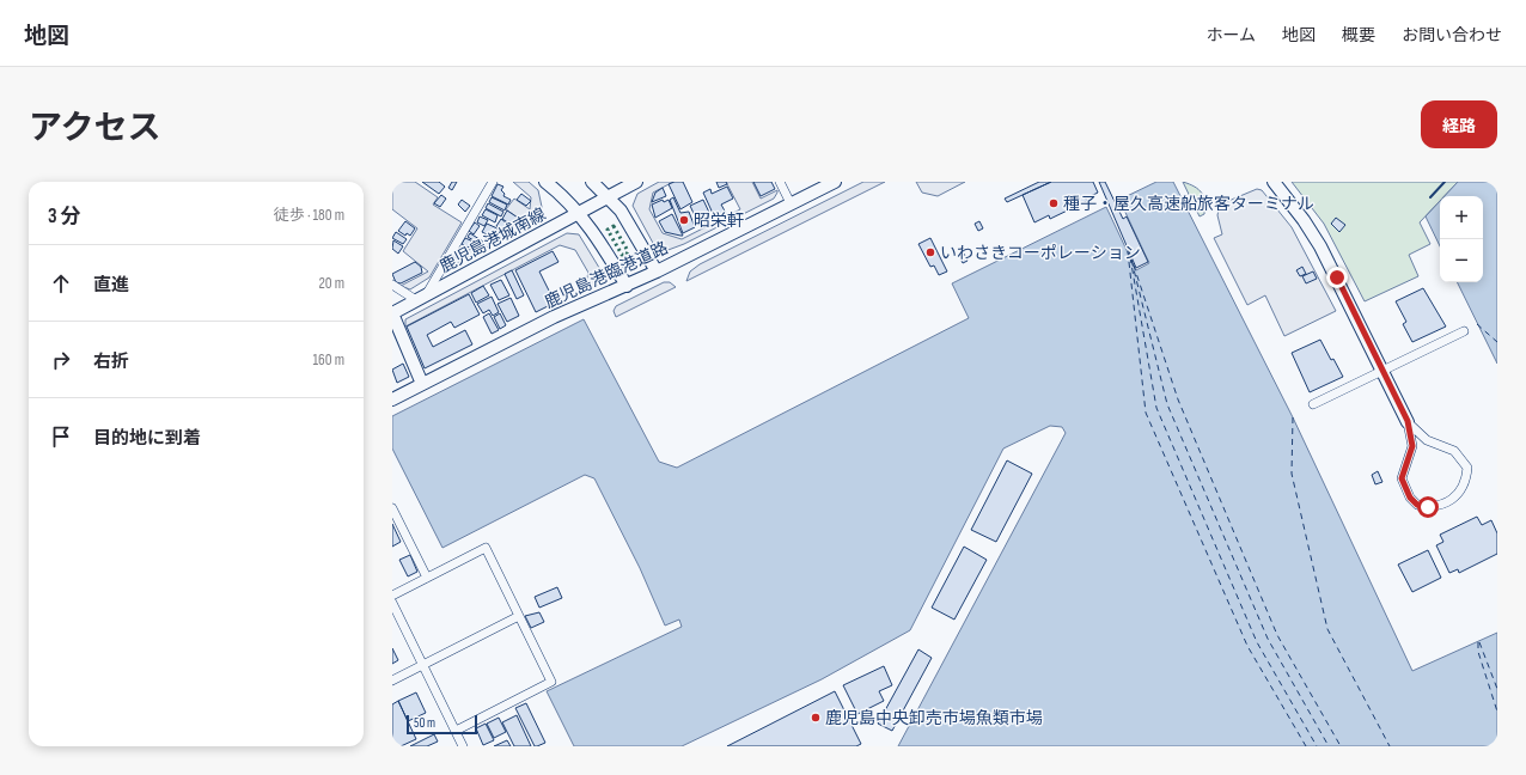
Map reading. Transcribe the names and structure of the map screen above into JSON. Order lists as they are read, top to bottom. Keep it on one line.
{"streets":{"street":["鹿児島港城南線","鹿児島港臨港道路"]},"places":["種子・屋久高速船旅客ターミナル","昭栄軒","いわさきコーポレーション","鹿児島中央卸売市場魚類市場"],"scale_bar":"50 m","page":{"header":"地図","nav":["ホーム","地図","概要","お問い合わせ"],"title":"アクセス","buttons":"経路","heading":["3 分","徒歩 · 180 m"],"map_buttons":["+","−"],"list":[["直進","20 m"],["右折","160 m"],"目的地に到着"],"scale":"50 m"}}
